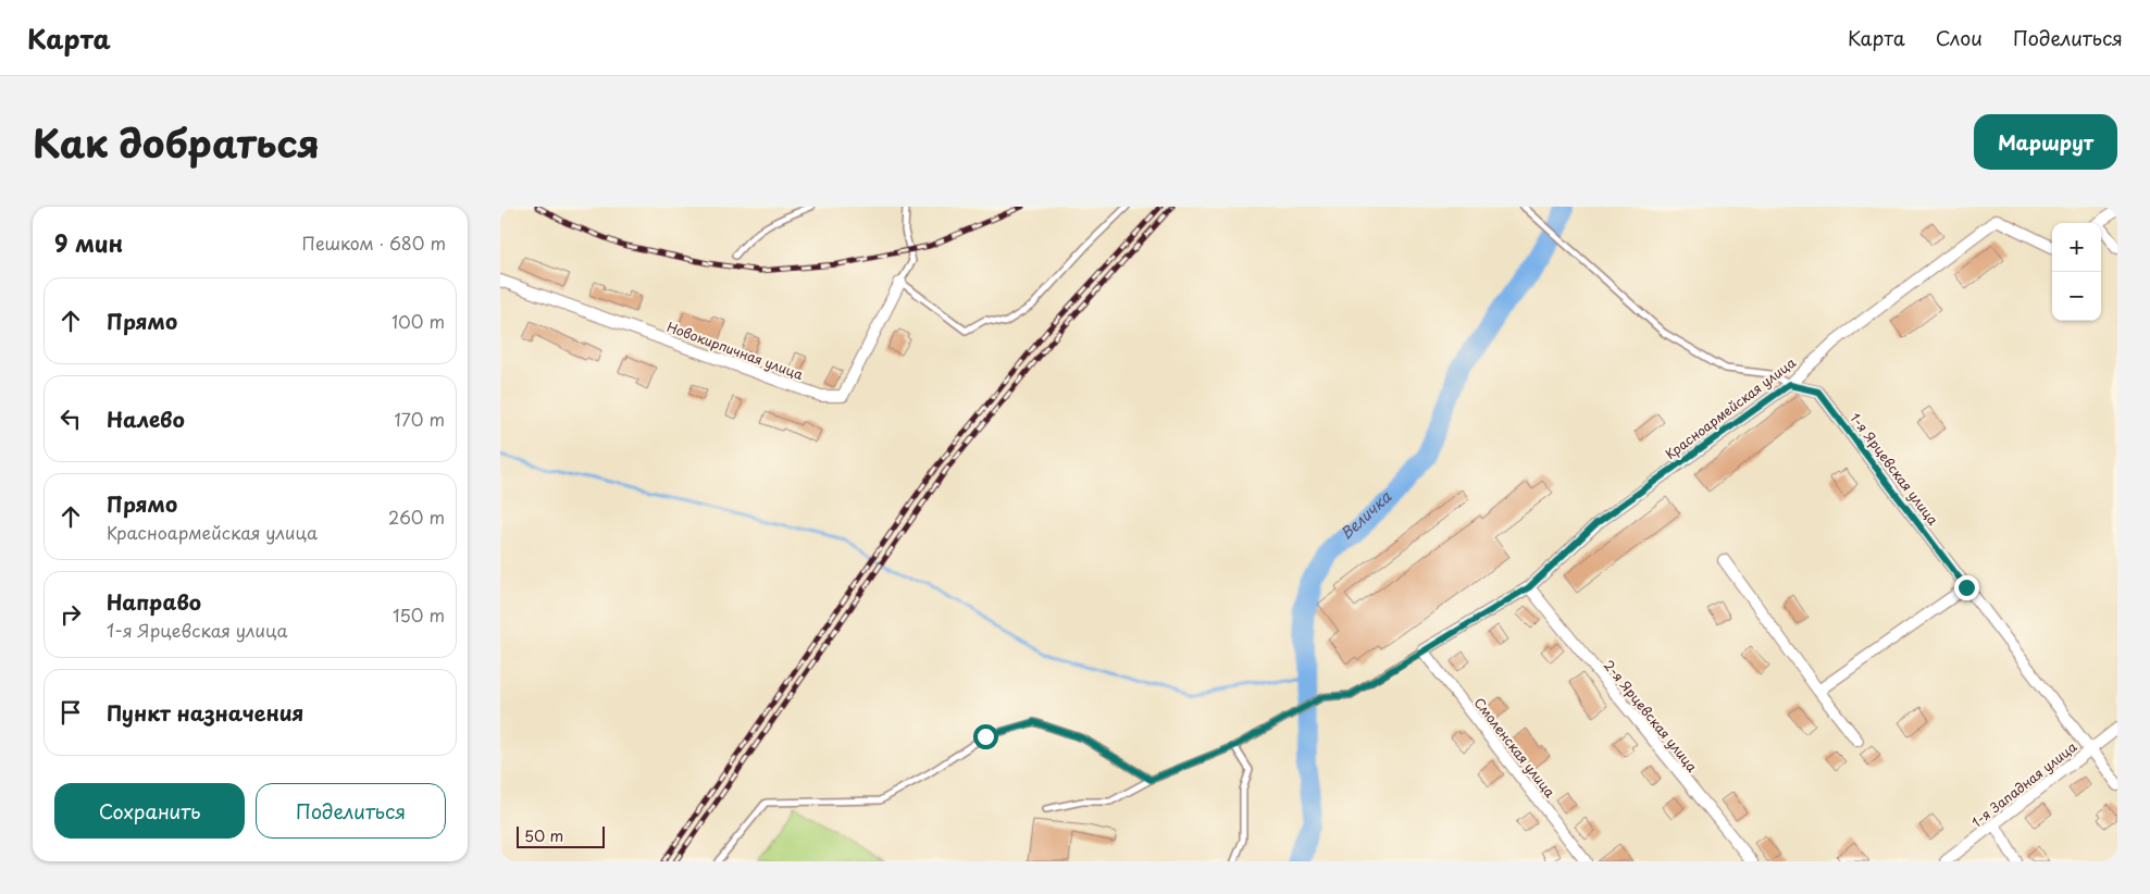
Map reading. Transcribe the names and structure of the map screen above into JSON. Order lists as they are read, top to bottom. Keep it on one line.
{"streets":{"street":["Новокирпичная улица","Красноармейская улица","1-я Ярцевская улица","2-я Ярцевская улица","Смоленская улица","1-я Западная улица"]},"crossings":[["Красноармейская улица","1-я Ярцевская улица"],["Красноармейская улица","2-я Ярцевская улица"],["Красноармейская улица","Смоленская улица"],["1-я Ярцевская улица","1-я Западная улица"]],"water":["Величка"],"scale_bar":"50 m","page":{"header":"Карта","nav":["Карта","Слои","Поделиться"],"title":"Как добраться","buttons":["Маршрут",["Сохранить","Поделиться"]],"heading":["9 мин","Пешком · 680 m"],"map_buttons":["+","−"],"list":[["Прямо","100 m"],["Налево","170 m"],["Прямо","Красноармейская улица","260 m"],["Направо","1-я Ярцевская улица","150 m"],"Пункт назначения"],"scale":"50 m"}}
